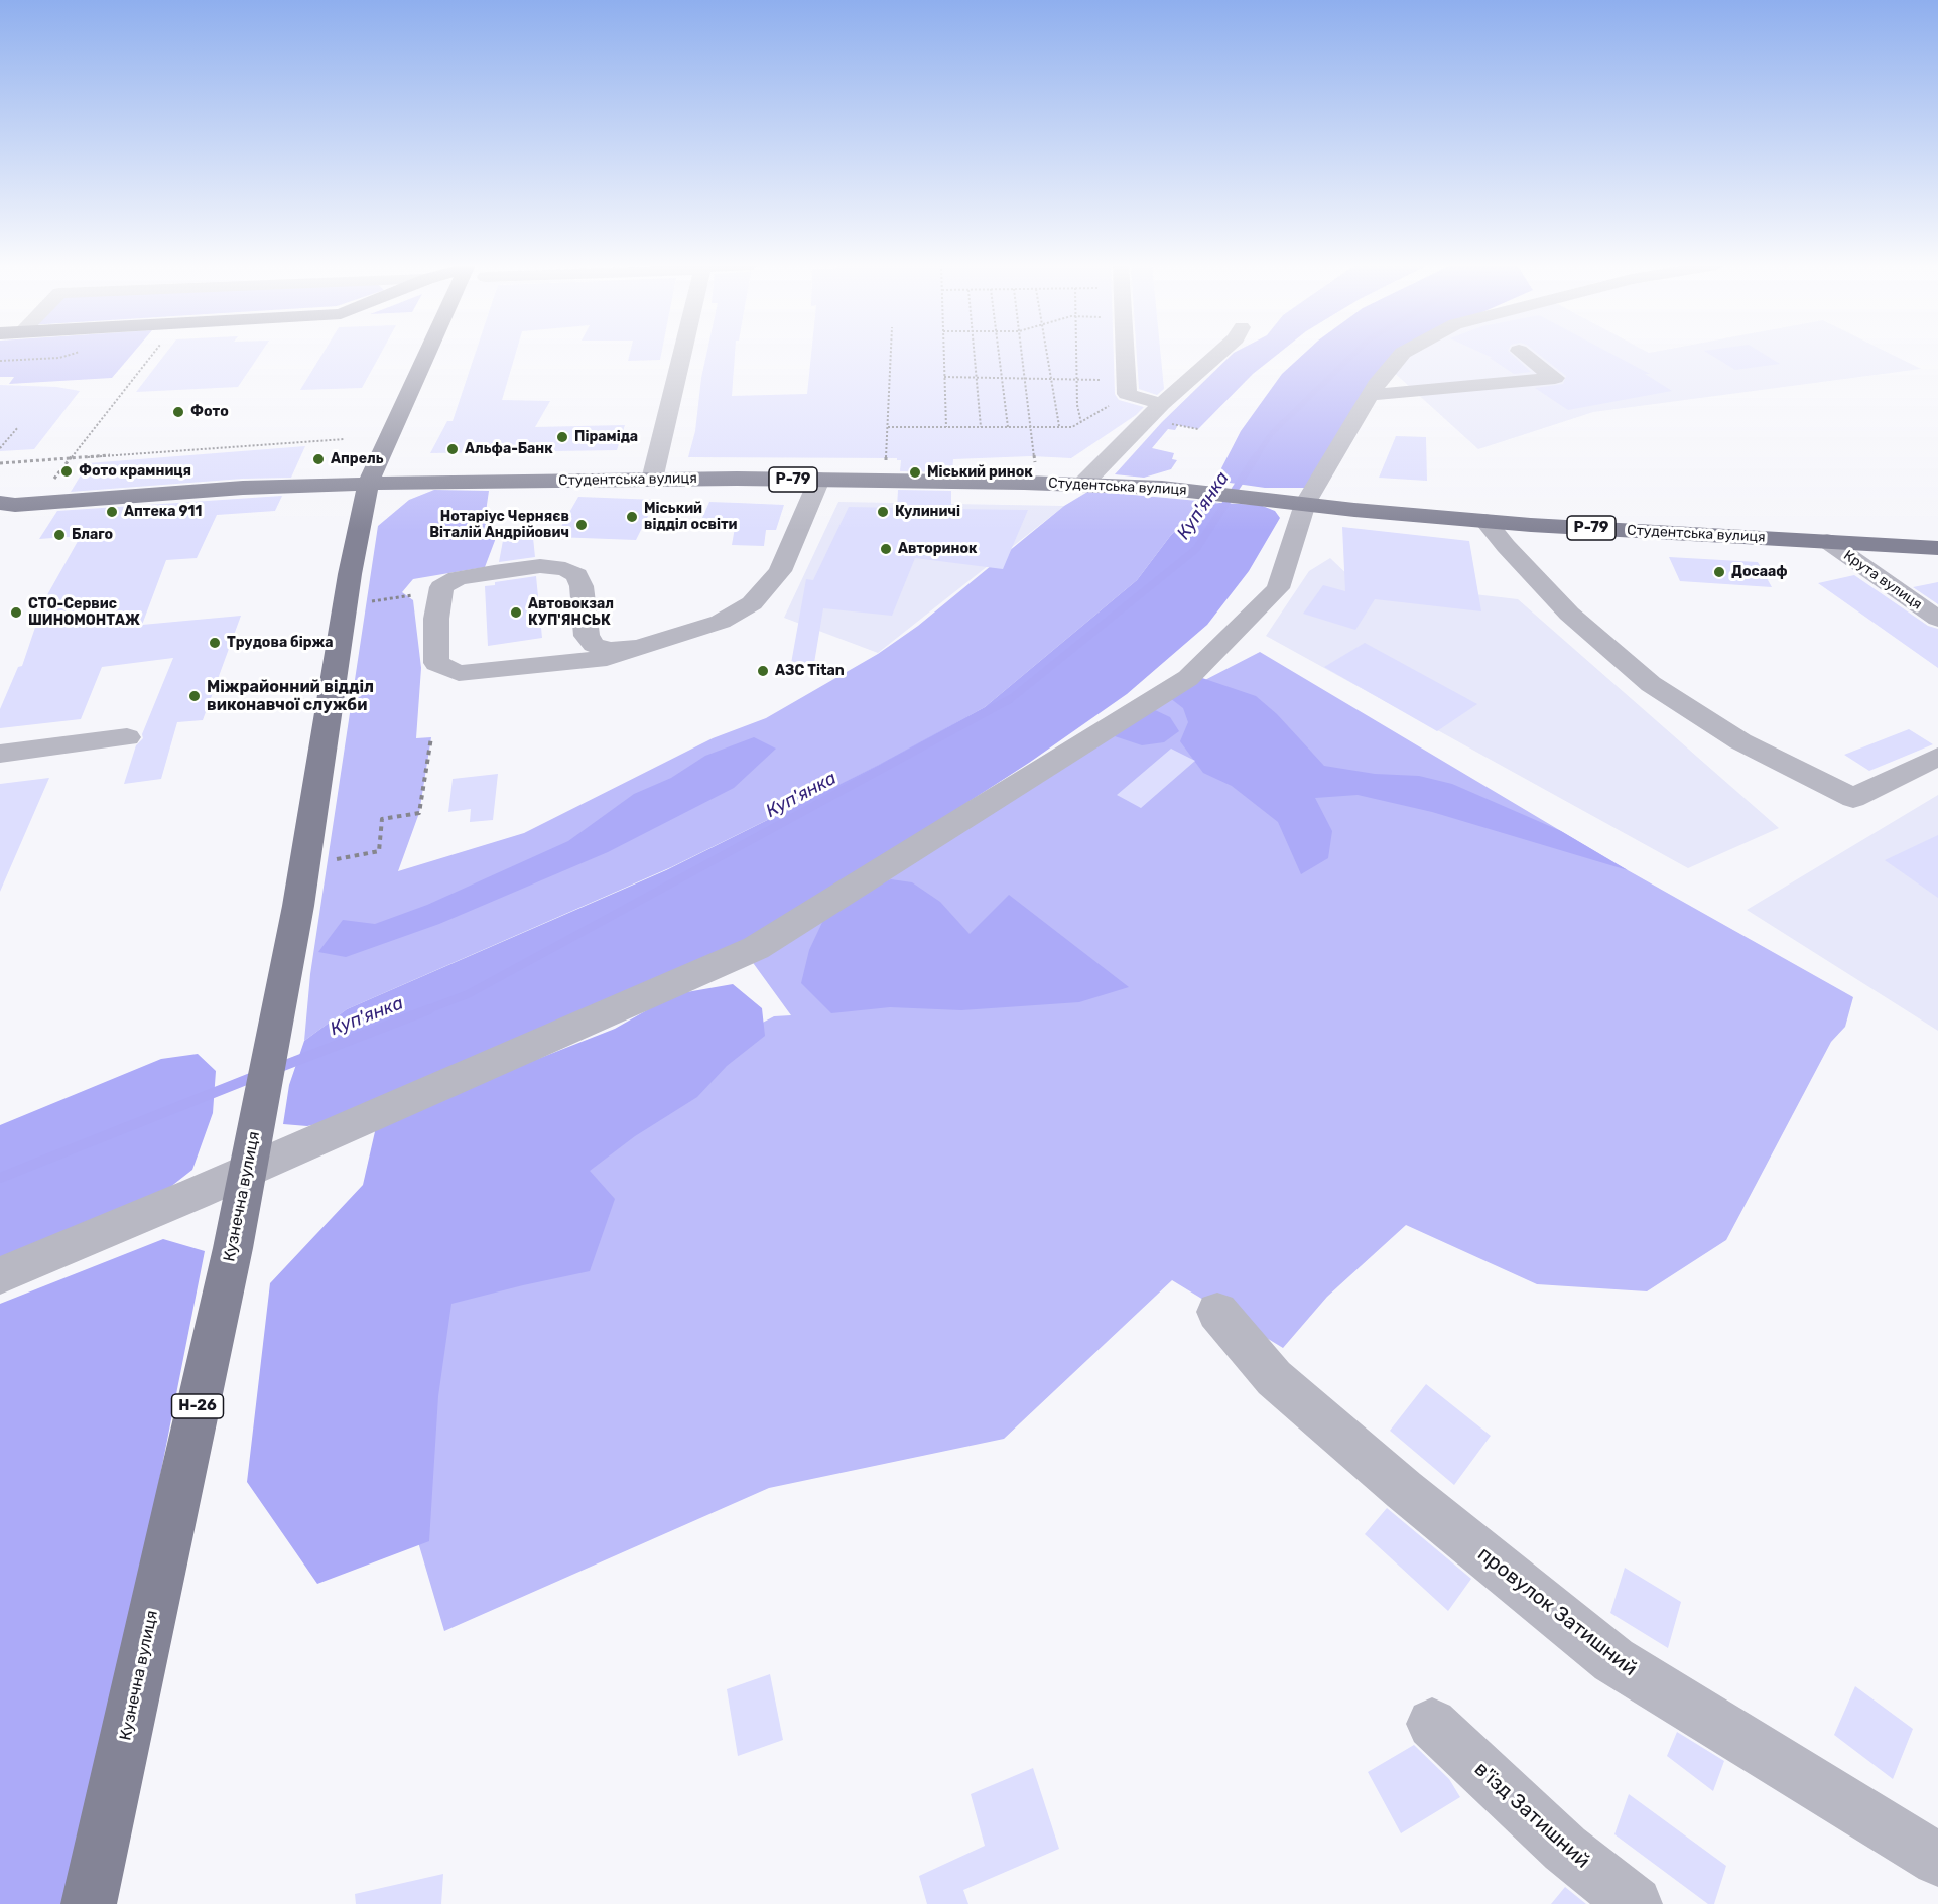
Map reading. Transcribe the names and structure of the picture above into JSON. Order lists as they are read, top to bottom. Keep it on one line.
{"streets":{"main road":["Студентська вулиця","Р-79","Кузнечна вулиця","Н-26"],"street":["Крута вулиця","провулок Затишний","в'їзд Затишний"]},"crossings":[["Студентська вулиця","Р-79"],["Студентська вулиця","Крута вулиця"],["Студентська вулиця","Кузнечна вулиця"],["Студентська вулиця","Н-26"],["Р-79","Кузнечна вулиця"],["Р-79","Н-26"],["Кузнечна вулиця","Н-26"]],"water":["Куп'янка"],"places":["Фото","Піраміда","Альфа-Банк","Апрель","Фото крамниця","Міський ринок","Аптека 911","Кулиничі","Міський відділ освіти","Нотаріус Черняєв Віталій Андрійович","Благо","Авторинок","Досааф","СТО-Сервис ШИНОМОНТАЖ","Автовокзал КУП'ЯНСЬК","Трудова біржа","АЗС Titan","Міжрайонний відділ виконавчої служби"]}
